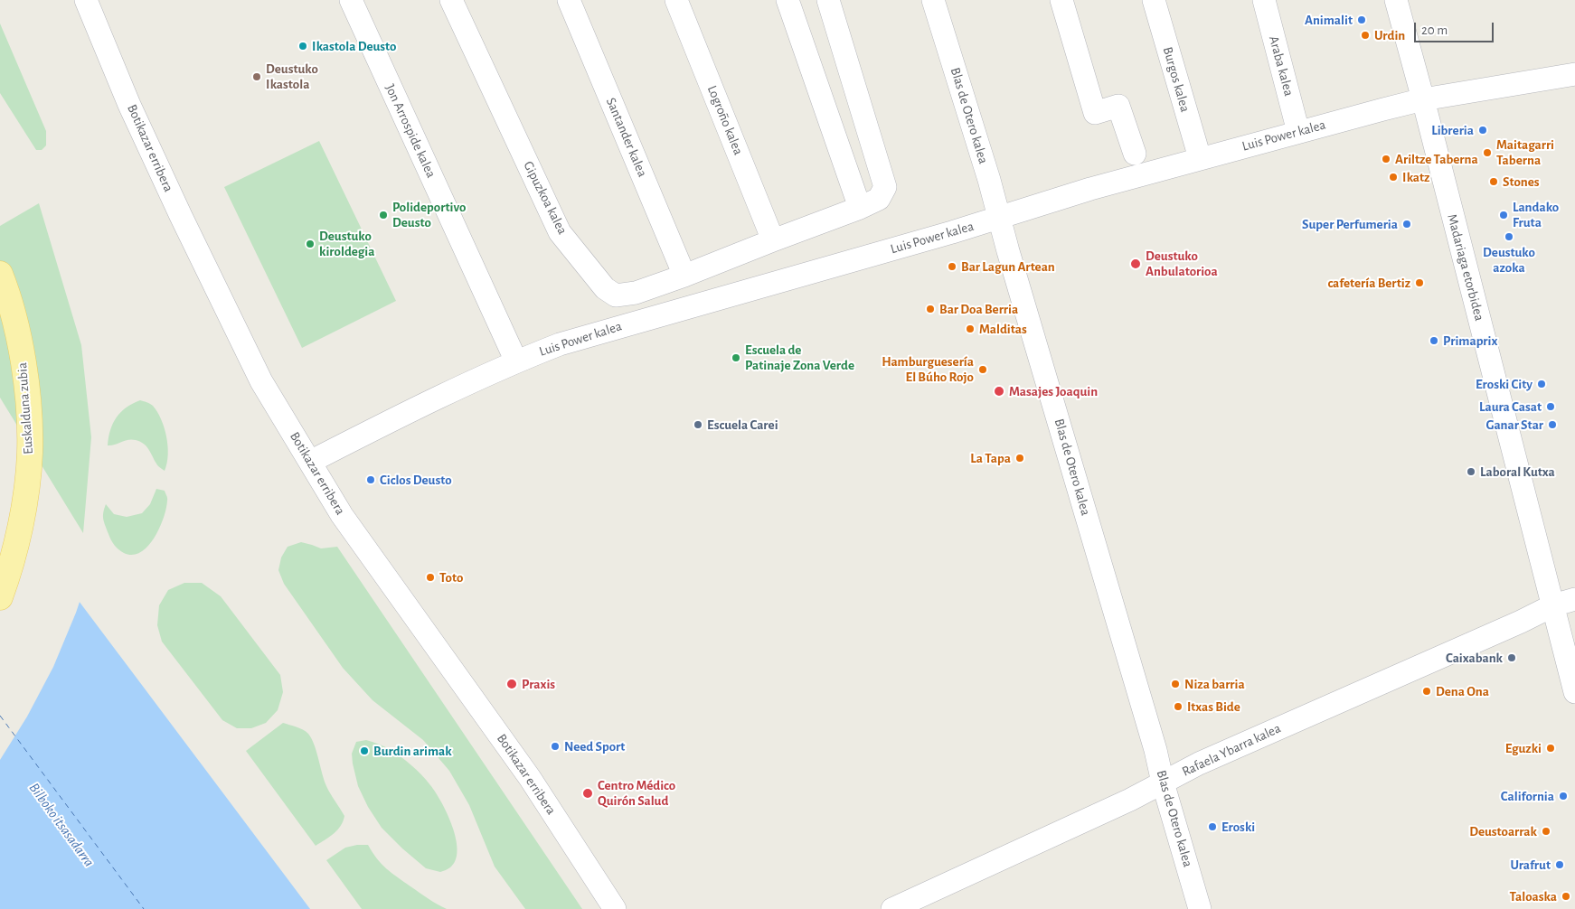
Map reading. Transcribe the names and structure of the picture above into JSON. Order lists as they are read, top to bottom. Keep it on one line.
{"streets":{"main road":["Euskalduna zubia"],"street":["Araba kalea","Burgos kalea","Blas de Otero kalea","Logroño kalea","Jon Arrospide kalea","Luis Power kalea","Santander kalea","Botikazar erribera","Gipuzkoa kalea","Madariaga etorbidea","Rafaela Ybarra kalea"]},"crossings":[["Araba kalea","Luis Power kalea"],["Burgos kalea","Luis Power kalea"],["Blas de Otero kalea","Luis Power kalea"],["Blas de Otero kalea","Rafaela Ybarra kalea"],["Logroño kalea","Gipuzkoa kalea"],["Jon Arrospide kalea","Luis Power kalea"],["Luis Power kalea","Botikazar erribera"],["Luis Power kalea","Madariaga etorbidea"],["Santander kalea","Gipuzkoa kalea"],["Madariaga etorbidea","Rafaela Ybarra kalea"]],"water":["Bilboko itsasadarra"],"places":["Animalit","Urdin","Ikastola Deusto","Deustuko Ikastola","Libreria","Maitagarri Taberna","Ariltze Taberna","Ikatz","Stones","Polideportivo Deusto","Landako Fruta","Super Perfumeria","Deustuko azoka","Deustuko kiroldegia","Deustuko Anbulatorioa","Bar Lagun Artean","cafetería Bertiz","Bar Doa Berria","Malditas","Primaprix","Escuela de Patinaje Zona Verde","Hamburguesería El Búho Rojo","Eroski City","Masajes Joaquin","Laura Casat","Escuela Carei","Ganar Star","La Tapa","Laboral Kutxa","Ciclos Deusto","Toto","Caixabank","Praxis","Niza barria","Dena Ona","Itxas Bide","Need Sport","Eguzki","Burdin arimak","Centro Médico Quirón Salud","California","Eroski","Deustoarrak","Urafrut","Taloaska"],"scale_bar":"20 m"}
